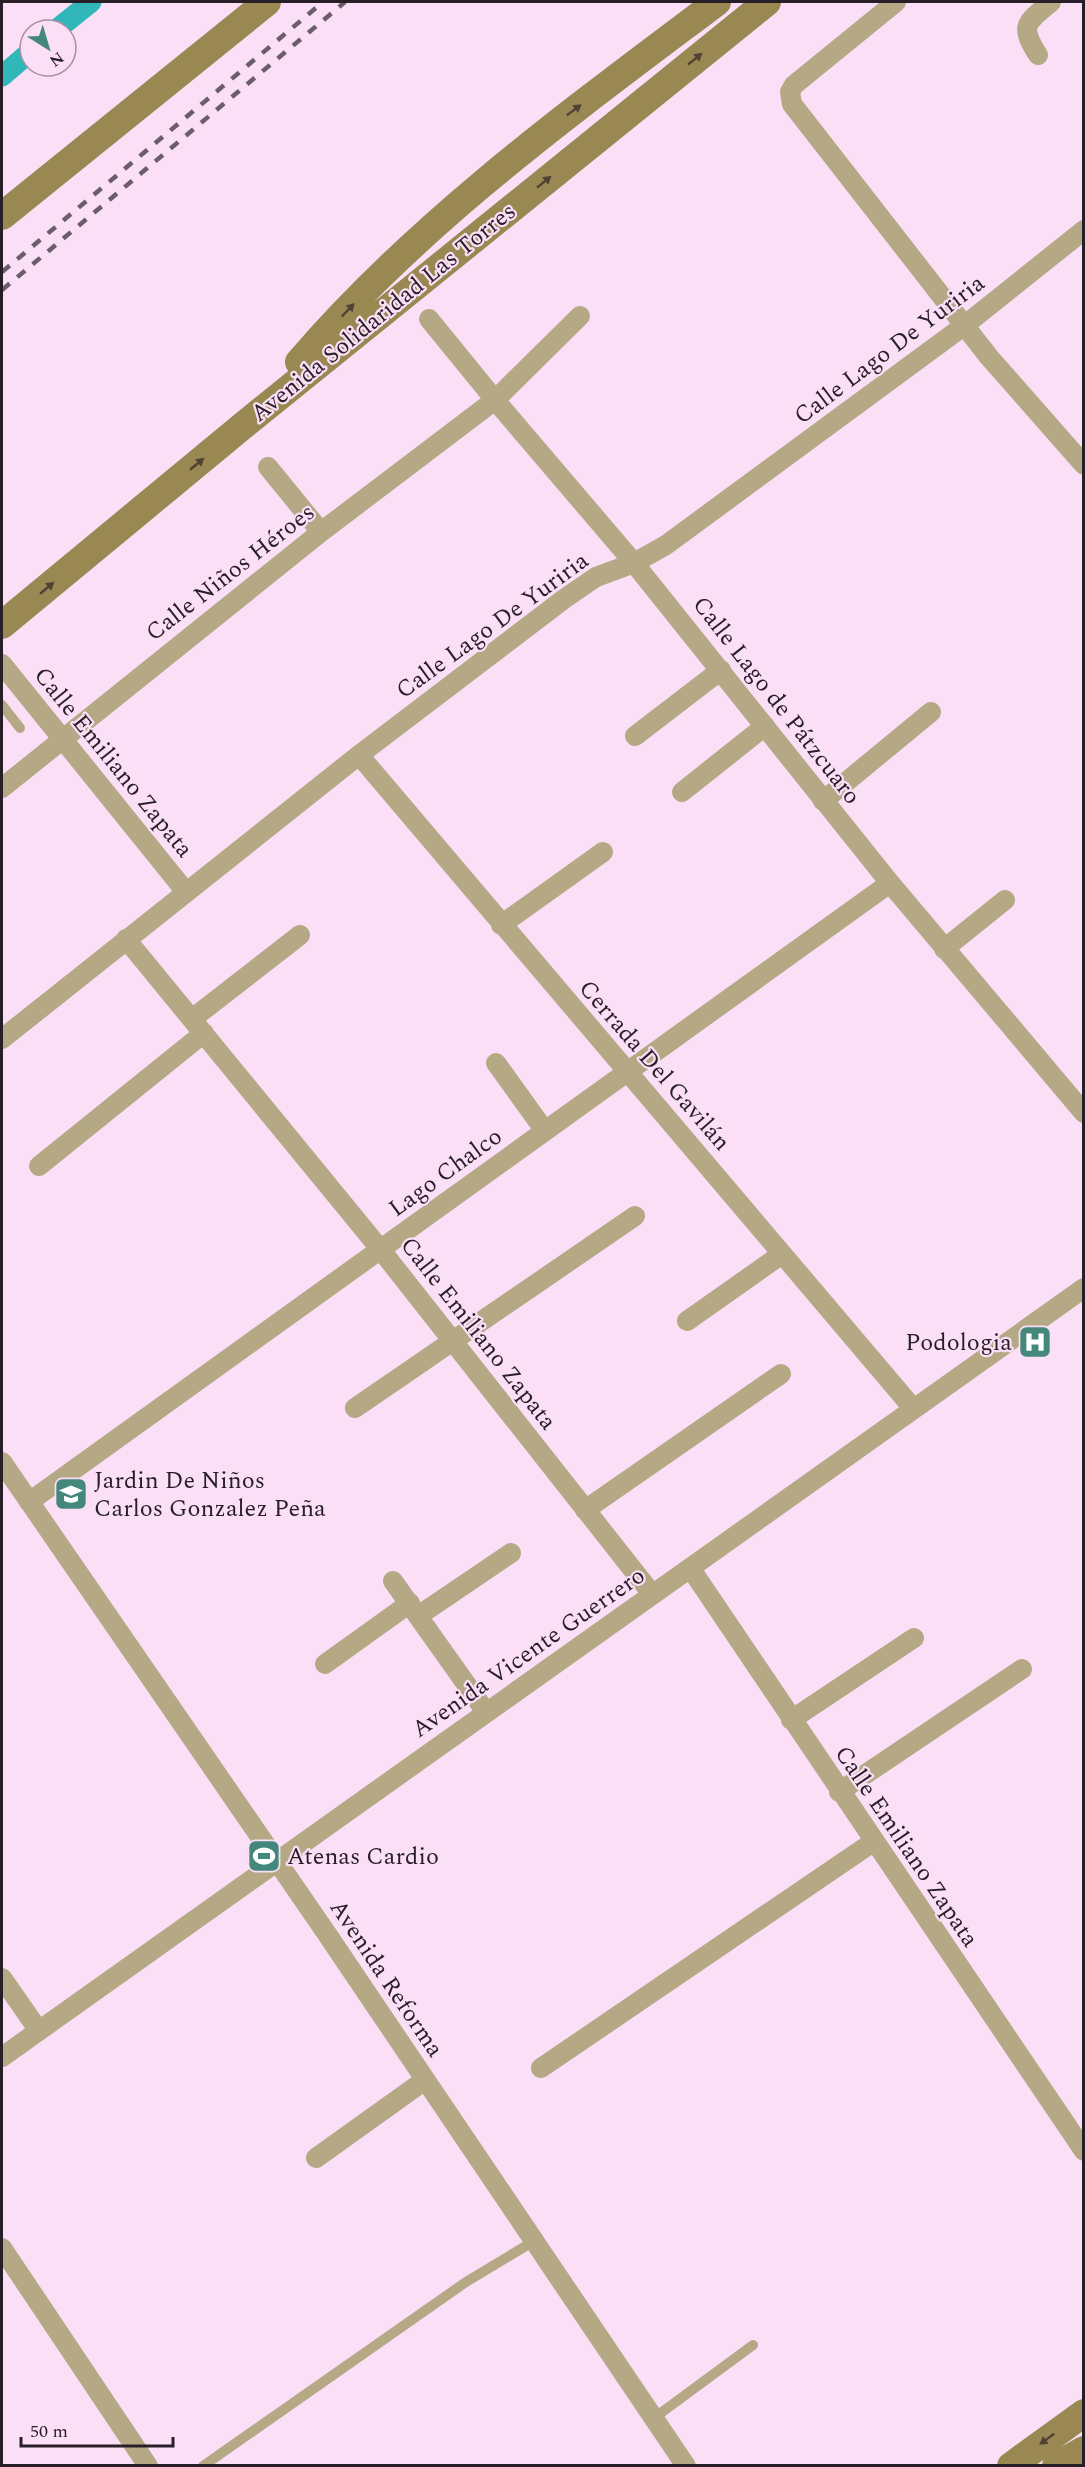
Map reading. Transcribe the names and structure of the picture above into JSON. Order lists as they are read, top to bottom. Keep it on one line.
{"streets":{"main road":["Avenida Solidaridad Las Torres"],"street":["Calle Lago De Yuriria","Calle Niños Héroes","Calle Lago de Pátzcuaro","Calle Emiliano Zapata","Cerrada Del Gavilán","Lago Chalco","Avenida Vicente Guerrero","Avenida Reforma"]},"crossings":[["Calle Lago De Yuriria","Calle Lago de Pátzcuaro"],["Calle Lago De Yuriria","Calle Emiliano Zapata"],["Calle Lago De Yuriria","Cerrada Del Gavilán"],["Calle Niños Héroes","Calle Lago de Pátzcuaro"],["Calle Niños Héroes","Calle Emiliano Zapata"],["Calle Lago de Pátzcuaro","Lago Chalco"],["Calle Emiliano Zapata","Lago Chalco"],["Calle Emiliano Zapata","Avenida Vicente Guerrero"],["Cerrada Del Gavilán","Lago Chalco"],["Cerrada Del Gavilán","Avenida Vicente Guerrero"],["Lago Chalco","Avenida Reforma"],["Avenida Vicente Guerrero","Avenida Reforma"]],"places":{"hospital":["Podologia"],"school or university":["Jardin De Niños Carlos Gonzalez Peña"],"sports":["Atenas Cardio"]},"scale_bar":"50 m","north":"bottom right"}
